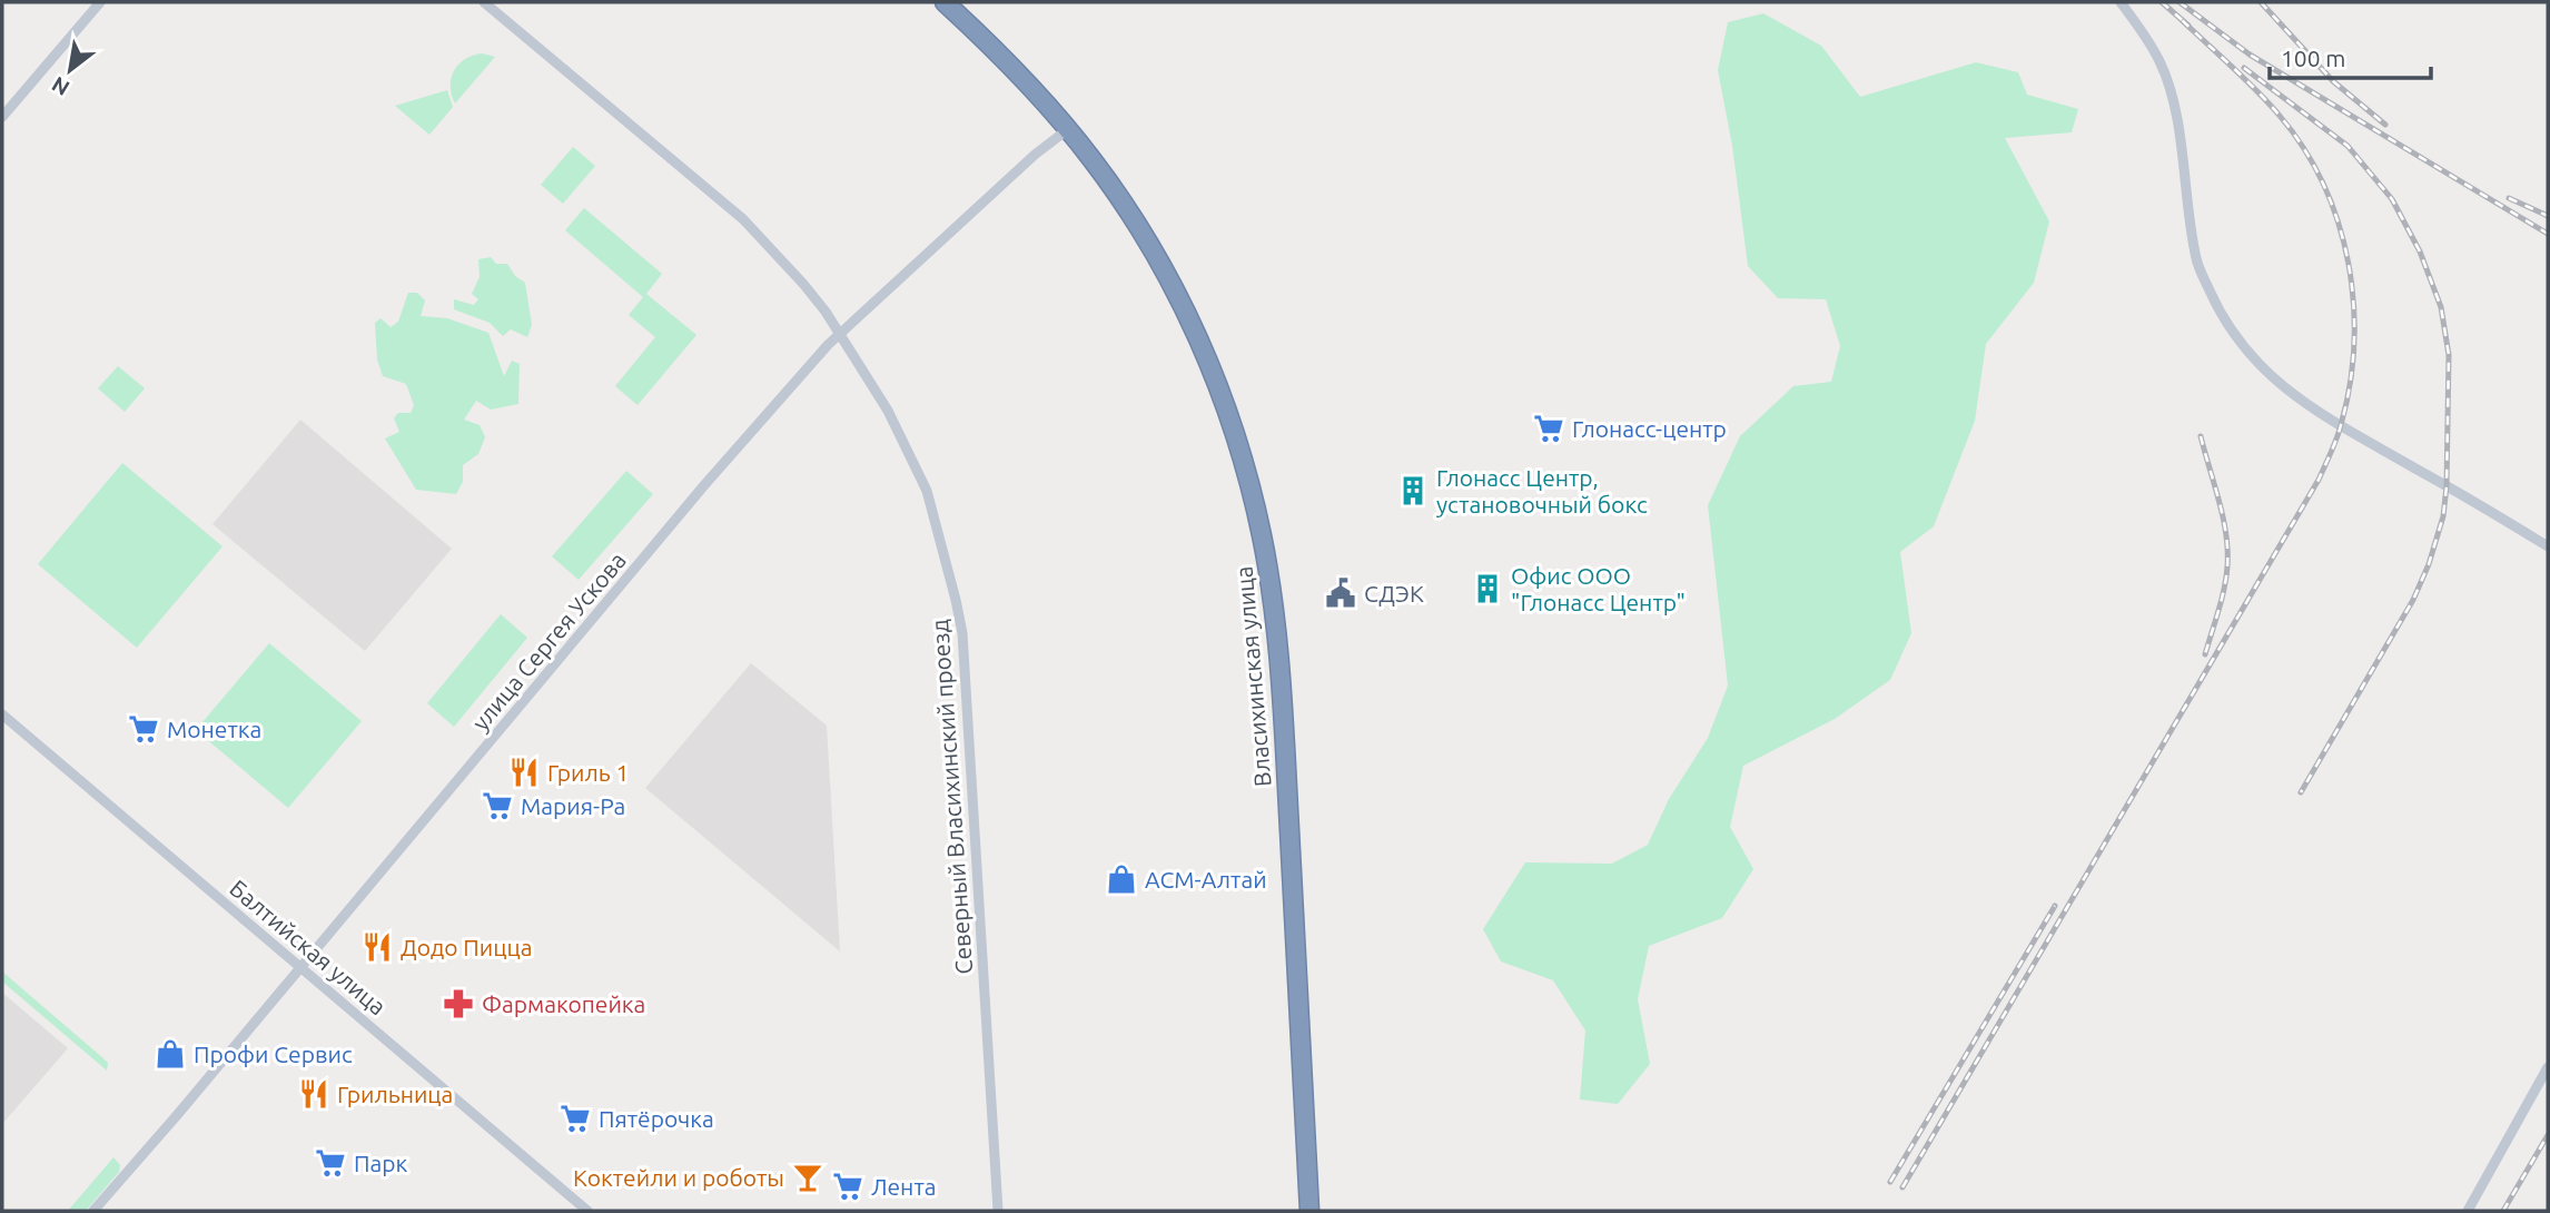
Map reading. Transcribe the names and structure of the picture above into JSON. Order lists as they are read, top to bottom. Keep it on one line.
{"streets":{"highway":["Власихинская улица"],"street":["улица Сергея Ускова","Северный Власихинский проезд","Балтийская улица"]},"crossings":[["улица Сергея Ускова","Власихинская улица"],["улица Сергея Ускова","Северный Власихинский проезд"],["улица Сергея Ускова","Балтийская улица"]],"places":{"supermarket":["Глонасс-центр","Монетка","Мария-Ра","Пятёрочка","Парк","Лента"],"building":["Глонасс Центр, установочный бокс","Офис ООО \"Глонасс Центр\""],"public building":["СДЭК"],"restaurant":["Гриль 1","Додо Пицца","Грильница"],"shop":["АСМ-Алтай","Профи Сервис"],"pharmacy":["Фармакопейка"],"bar":["Коктейли и роботы"]},"scale_bar":"100 m","north":"bottom left"}
